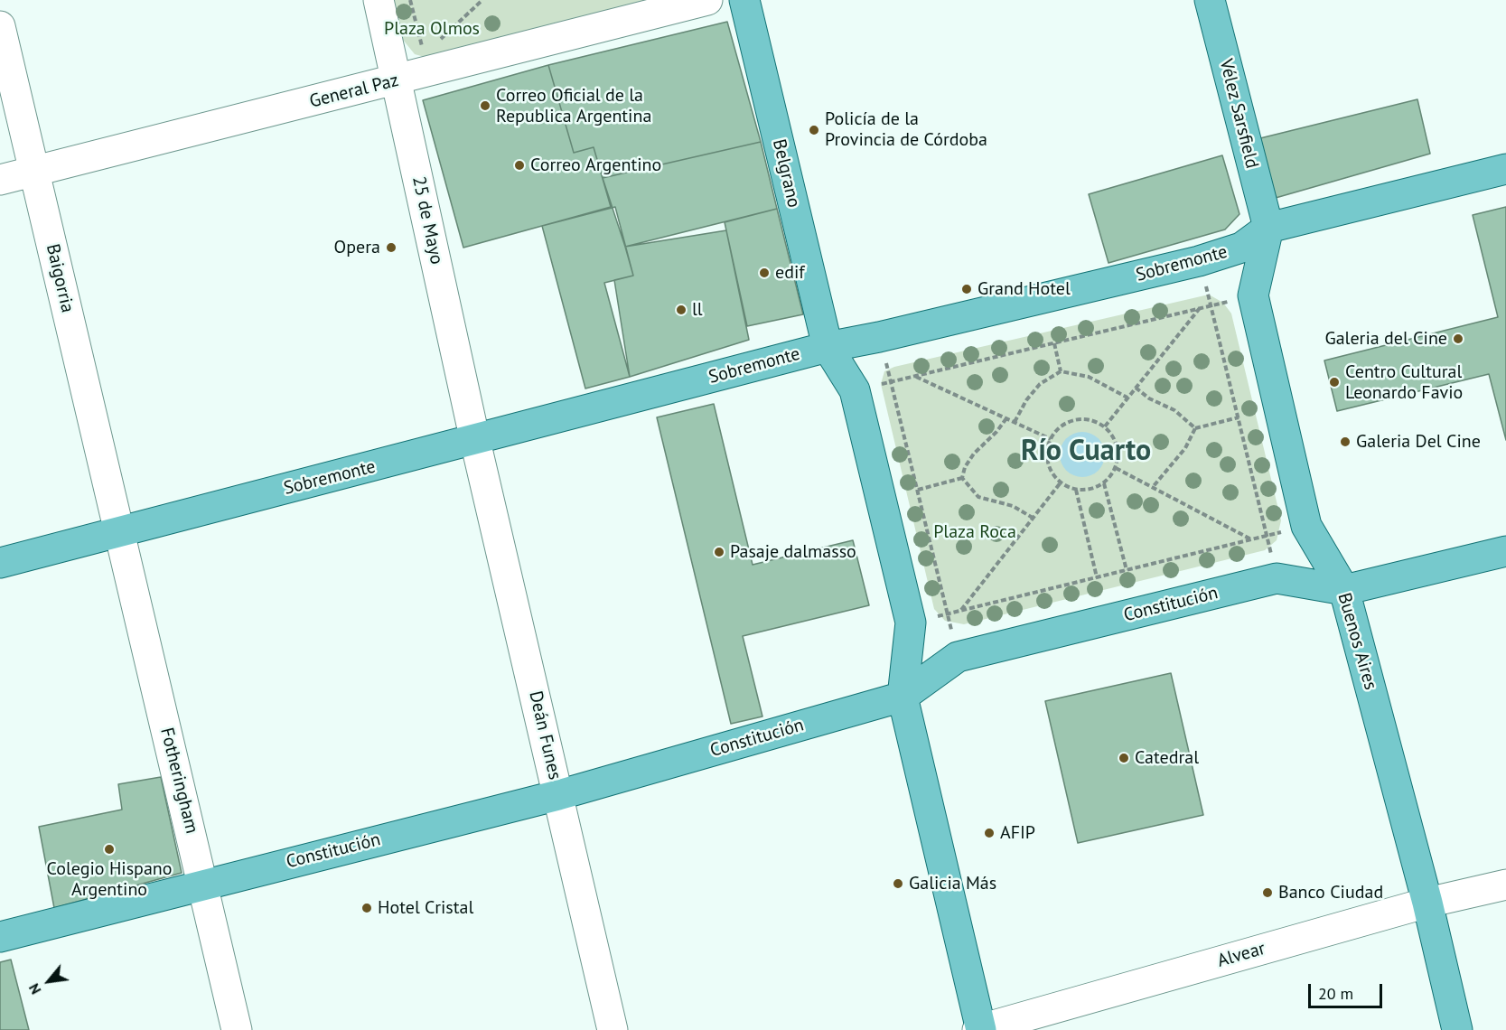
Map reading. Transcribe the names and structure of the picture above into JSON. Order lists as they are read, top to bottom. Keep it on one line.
{"streets":{"main road":["Vélez Sarsfield","Belgrano","Sobremonte","Constitución","Buenos Aires"],"street":["General Paz","25 de Mayo","Baigorria","Deán Funes","Fotheringham","Alvear"]},"crossings":[["General Paz","25 de Mayo"],["General Paz","Baigorria"],["Vélez Sarsfield","Sobremonte"],["Vélez Sarsfield","Buenos Aires"],["Belgrano","Sobremonte"],["Belgrano","Constitución"],["Belgrano","Alvear"],["25 de Mayo","Sobremonte"],["25 de Mayo","Deán Funes"],["Sobremonte","Baigorria"],["Sobremonte","Buenos Aires"],["Sobremonte","Deán Funes"],["Sobremonte","Fotheringham"],["Baigorria","Fotheringham"],["Constitución","Buenos Aires"],["Constitución","Deán Funes"],["Constitución","Fotheringham"],["Buenos Aires","Alvear"]],"districts":["Río Cuarto"],"parks":["Plaza Olmos","Plaza Roca"],"places":["Correo Oficial de la Republica Argentina","Policía de la Provincia de Córdoba","Correo Argentino","Opera","edif","Grand Hotel","ll","Galeria del Cine","Centro Cultural Leonardo Favio","Galeria Del Cine","Pasaje dalmasso","Catedral","AFIP","Colegio Hispano Argentino","Galicia Más","Banco Ciudad","Hotel Cristal"],"scale_bar":"20 m","north":"bottom left"}
